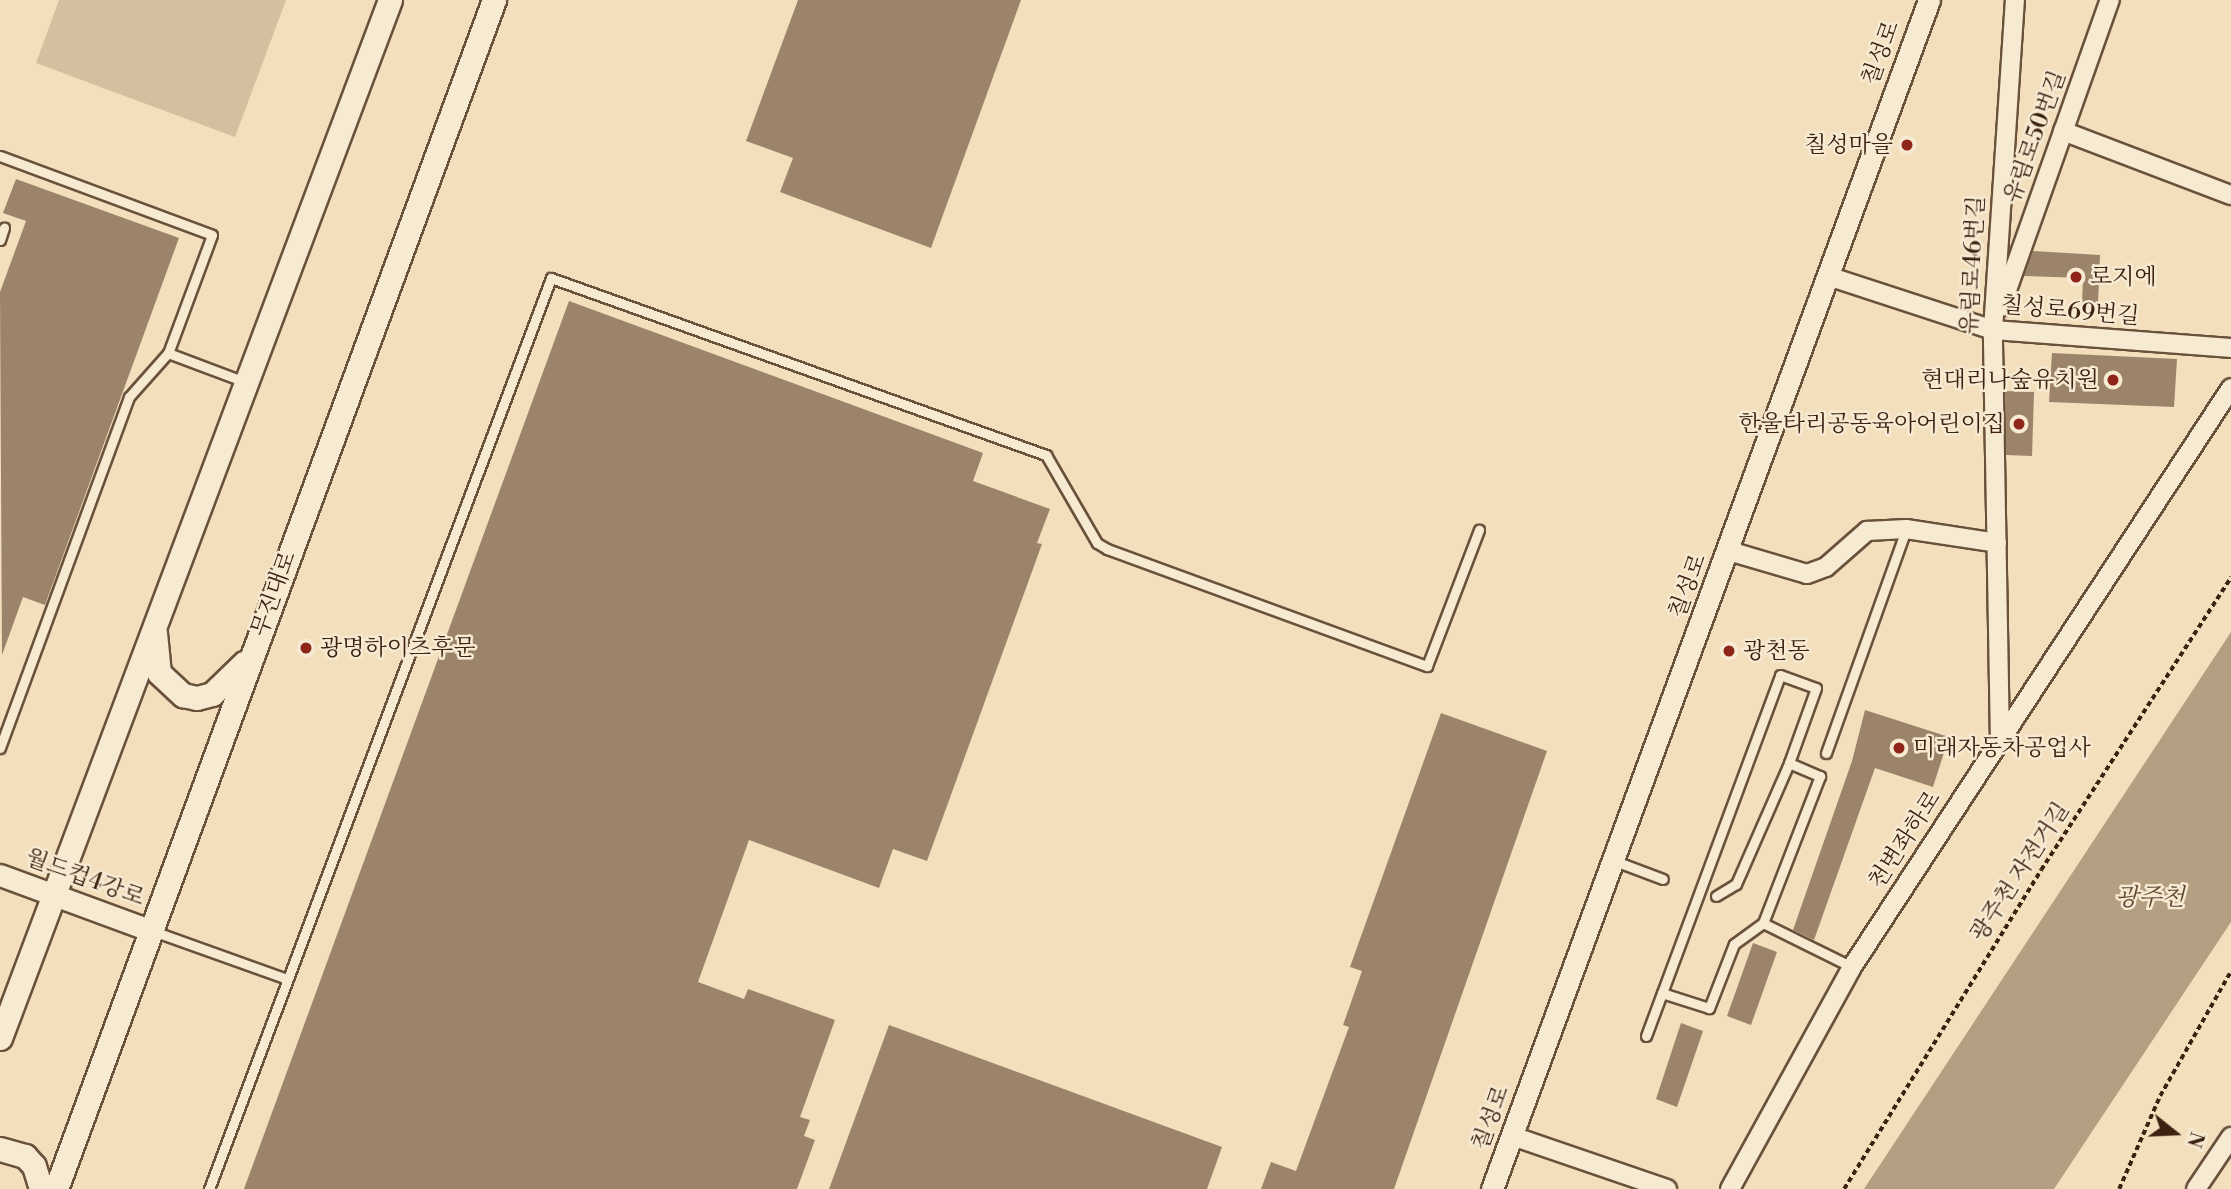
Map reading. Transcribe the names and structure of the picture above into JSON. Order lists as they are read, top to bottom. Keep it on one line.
{"streets":{"main road":["무진대로"],"street":["칠성로","유림로50번길","유림로46번길","칠성로69번길","천변좌하로","월드컵4강로"],"path":["광주천 자전거길"]},"crossings":[["칠성로","칠성로69번길"],["유림로50번길","유림로46번길"],["유림로50번길","칠성로69번길"],["유림로46번길","칠성로69번길"],["유림로46번길","천변좌하로"],["무진대로","월드컵4강로"]],"water":["광주천"],"places":["칠성마을","로지에","현대리나숲유치원","한울타리공동육아어린이집","광명하이츠후문","광천동","미래자동차공업사"],"north":"right"}
